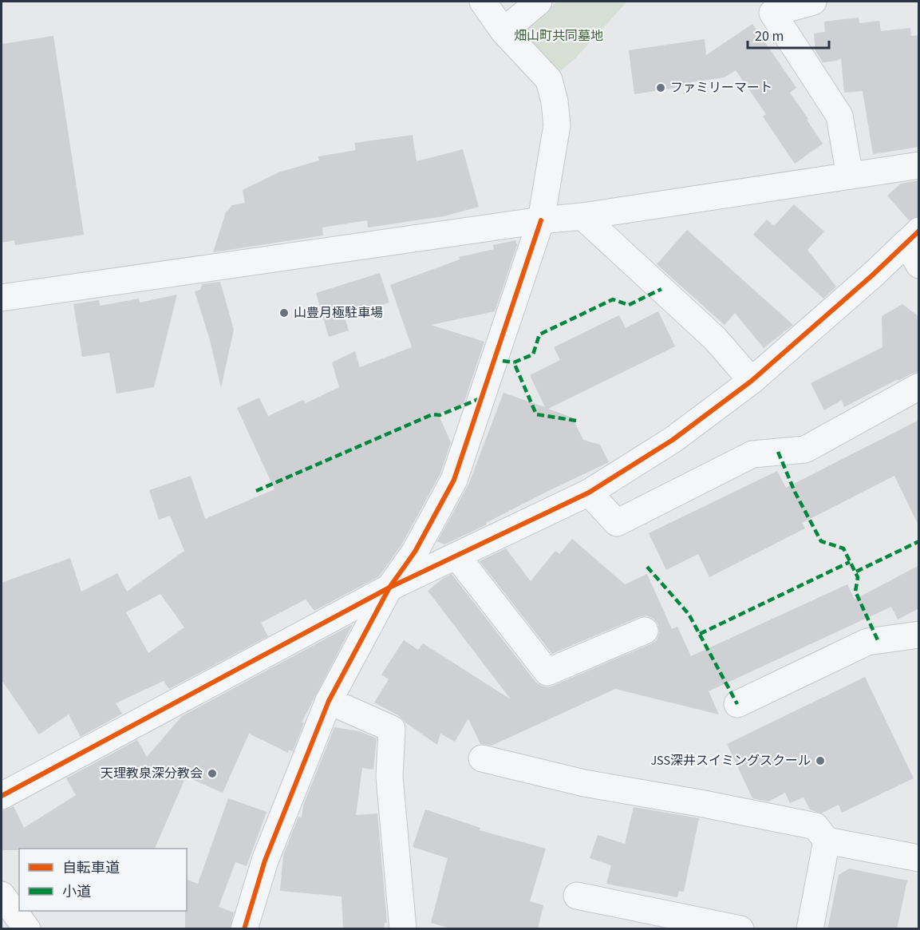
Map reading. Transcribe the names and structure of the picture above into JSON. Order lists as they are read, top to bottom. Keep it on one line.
{"parks":["畑山町共同墓地"],"places":["ファミリーマート","山豊月極駐車場","JSS深井スイミングスクール","天理教泉深分教会"],"legend":["自転車道","小道"],"scale_bar":"20 m"}
